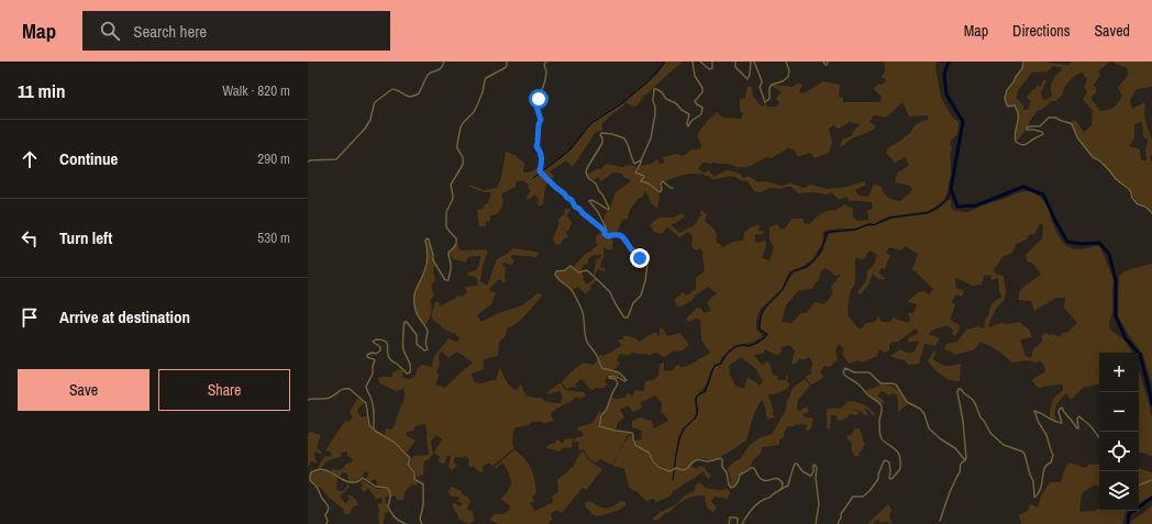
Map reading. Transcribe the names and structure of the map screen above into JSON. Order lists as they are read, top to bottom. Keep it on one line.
{"page":{"header":"Map","search":"Search here","nav":["Map","Directions","Saved"],"heading":["11 min","Walk · 820 m"],"list":[["Continue","290 m"],["Turn left","530 m"],"Arrive at destination"],"map_buttons":["+","−"],"buttons":["Save","Share"]}}
